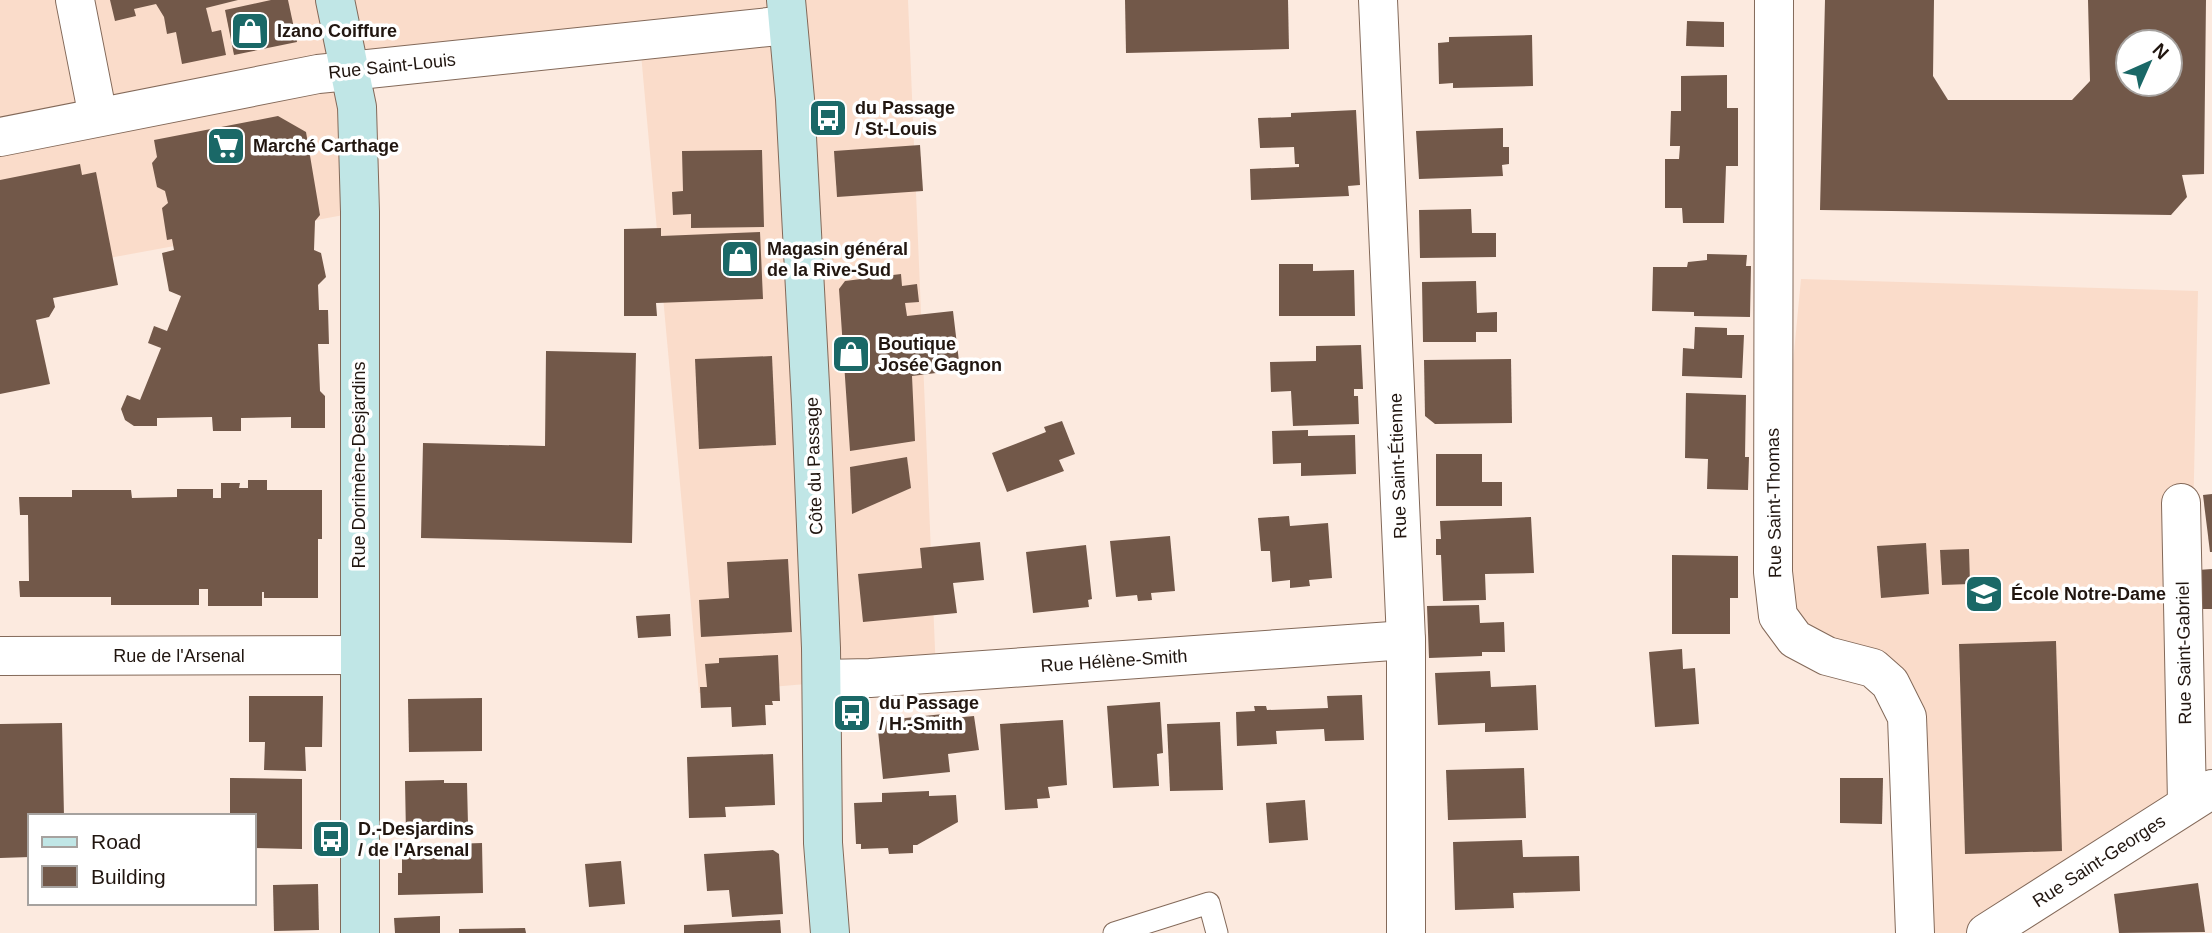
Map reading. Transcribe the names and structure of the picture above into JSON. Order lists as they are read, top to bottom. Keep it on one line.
{"streets":{"main road":["Rue Dorimène-Desjardins","Côte du Passage"],"street":["Rue Saint-Louis","Rue Saint-Étienne","Rue Saint-Thomas","Rue Saint-Gabriel","Rue de l'Arsenal","Rue Hélène-Smith","Rue Saint-Georges"]},"crossings":[["Rue Saint-Louis","Rue Dorimène-Desjardins"],["Rue Saint-Louis","Côte du Passage"],["Rue Dorimène-Desjardins","Rue de l'Arsenal"],["Côte du Passage","Rue Hélène-Smith"],["Rue Saint-Étienne","Rue Hélène-Smith"],["Rue Saint-Gabriel","Rue Saint-Georges"]],"places":{"shop":["Izano Coiffure","Magasin général de la Rive-Sud","Boutique Josée Gagnon"],"bus stop":["du Passage / St-Louis","du Passage / H.-Smith","D.-Desjardins / de l'Arsenal"],"supermarket":["Marché Carthage"],"school or university":["École Notre-Dame"]},"legend":["Road","Building"],"north":"top right"}
